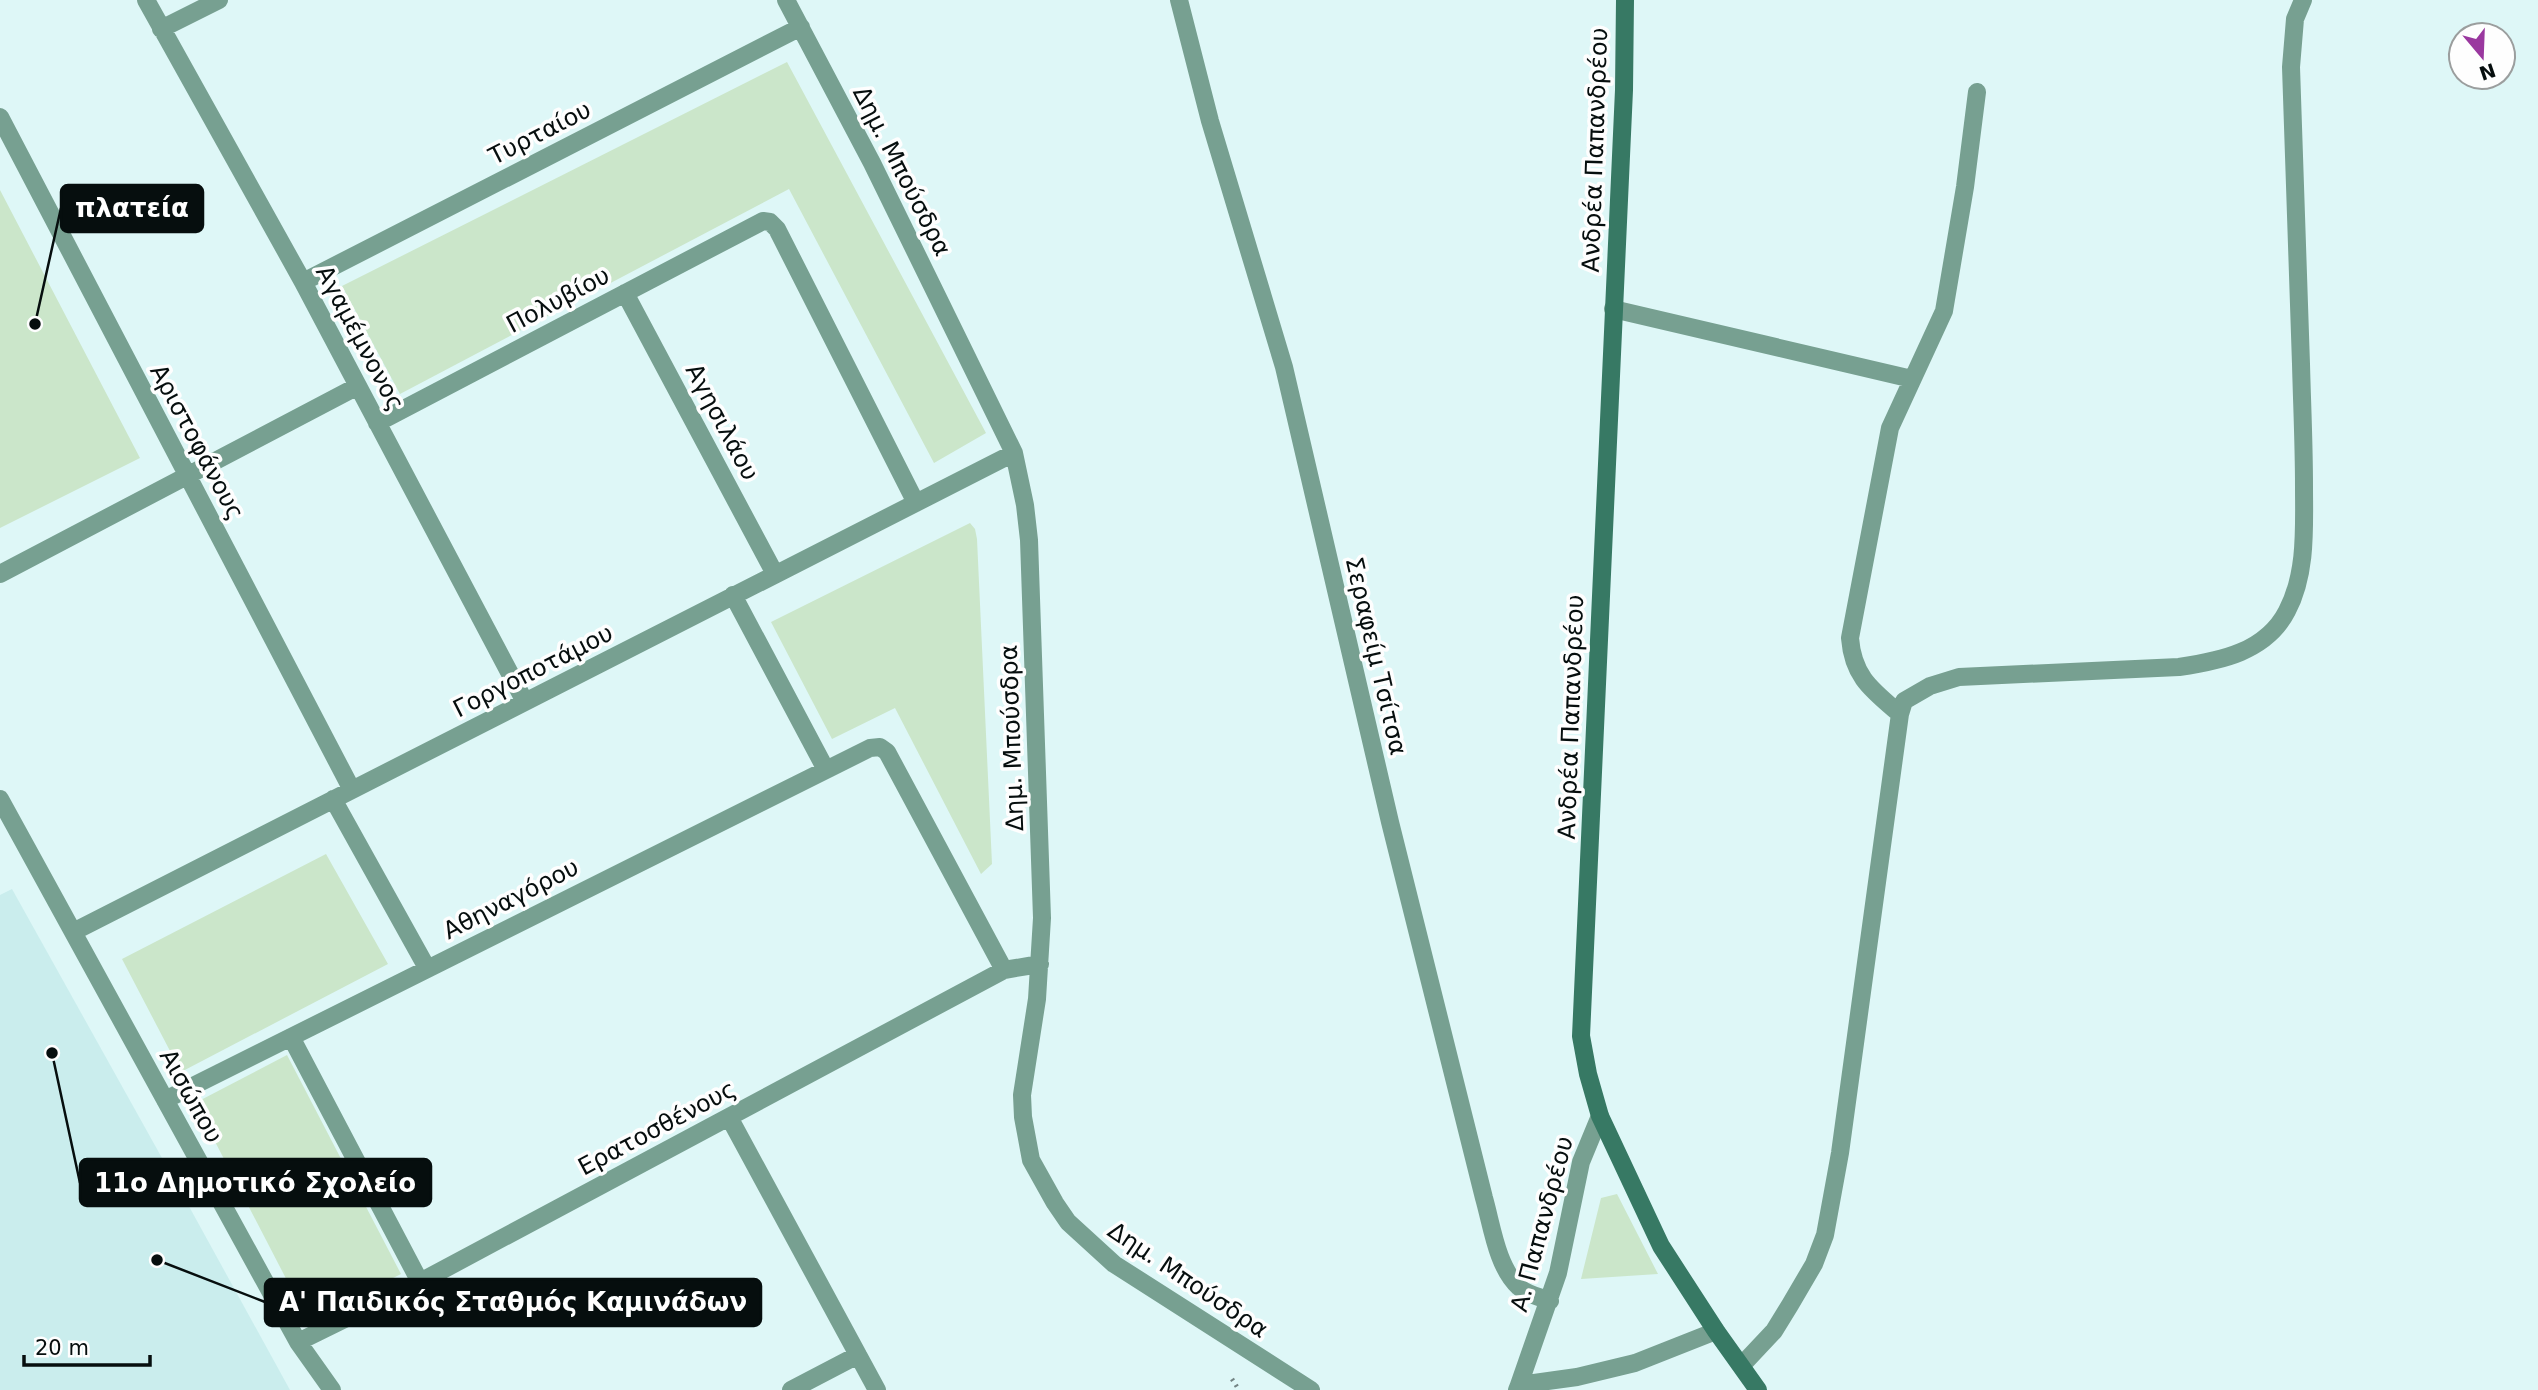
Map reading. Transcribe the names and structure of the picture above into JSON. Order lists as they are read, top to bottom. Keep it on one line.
{"streets":{"main road":["Ανδρέα Παπανδρέου"],"street":["Τυρταίου","Δημ. Μπούσδρα","Πολυβίου","Αγαμέμνονος","Αγησιλάου","Αριστοφάνους","Σεραφείμ Τσίτσα","Γοργοποτάμου","Αθηναγόρου","Αισώπου","Ερατοσθένους","Α. Παπανδρέου"]},"crossings":[["Τυρταίου","Δημ. Μπούσδρα"],["Τυρταίου","Αγαμέμνονος"],["Ανδρέα Παπανδρέου","Α. Παπανδρέου"],["Δημ. Μπούσδρα","Γοργοποτάμου"],["Δημ. Μπούσδρα","Ερατοσθένους"],["Πολυβίου","Αγαμέμνονος"],["Πολυβίου","Αγησιλάου"],["Πολυβίου","Γοργοποτάμου"],["Αγαμέμνονος","Γοργοποτάμου"],["Αγησιλάου","Γοργοποτάμου"],["Αριστοφάνους","Γοργοποτάμου"],["Σεραφείμ Τσίτσα","Α. Παπανδρέου"],["Γοργοποτάμου","Αισώπου"],["Αθηναγόρου","Αισώπου"],["Αθηναγόρου","Ερατοσθένους"],["Αισώπου","Ερατοσθένους"]],"places":["πλατεία","11ο Δημοτικό Σχολείο","Α' Παιδικός Σταθμός Καμινάδων"],"scale_bar":"20 m","north":"bottom"}
